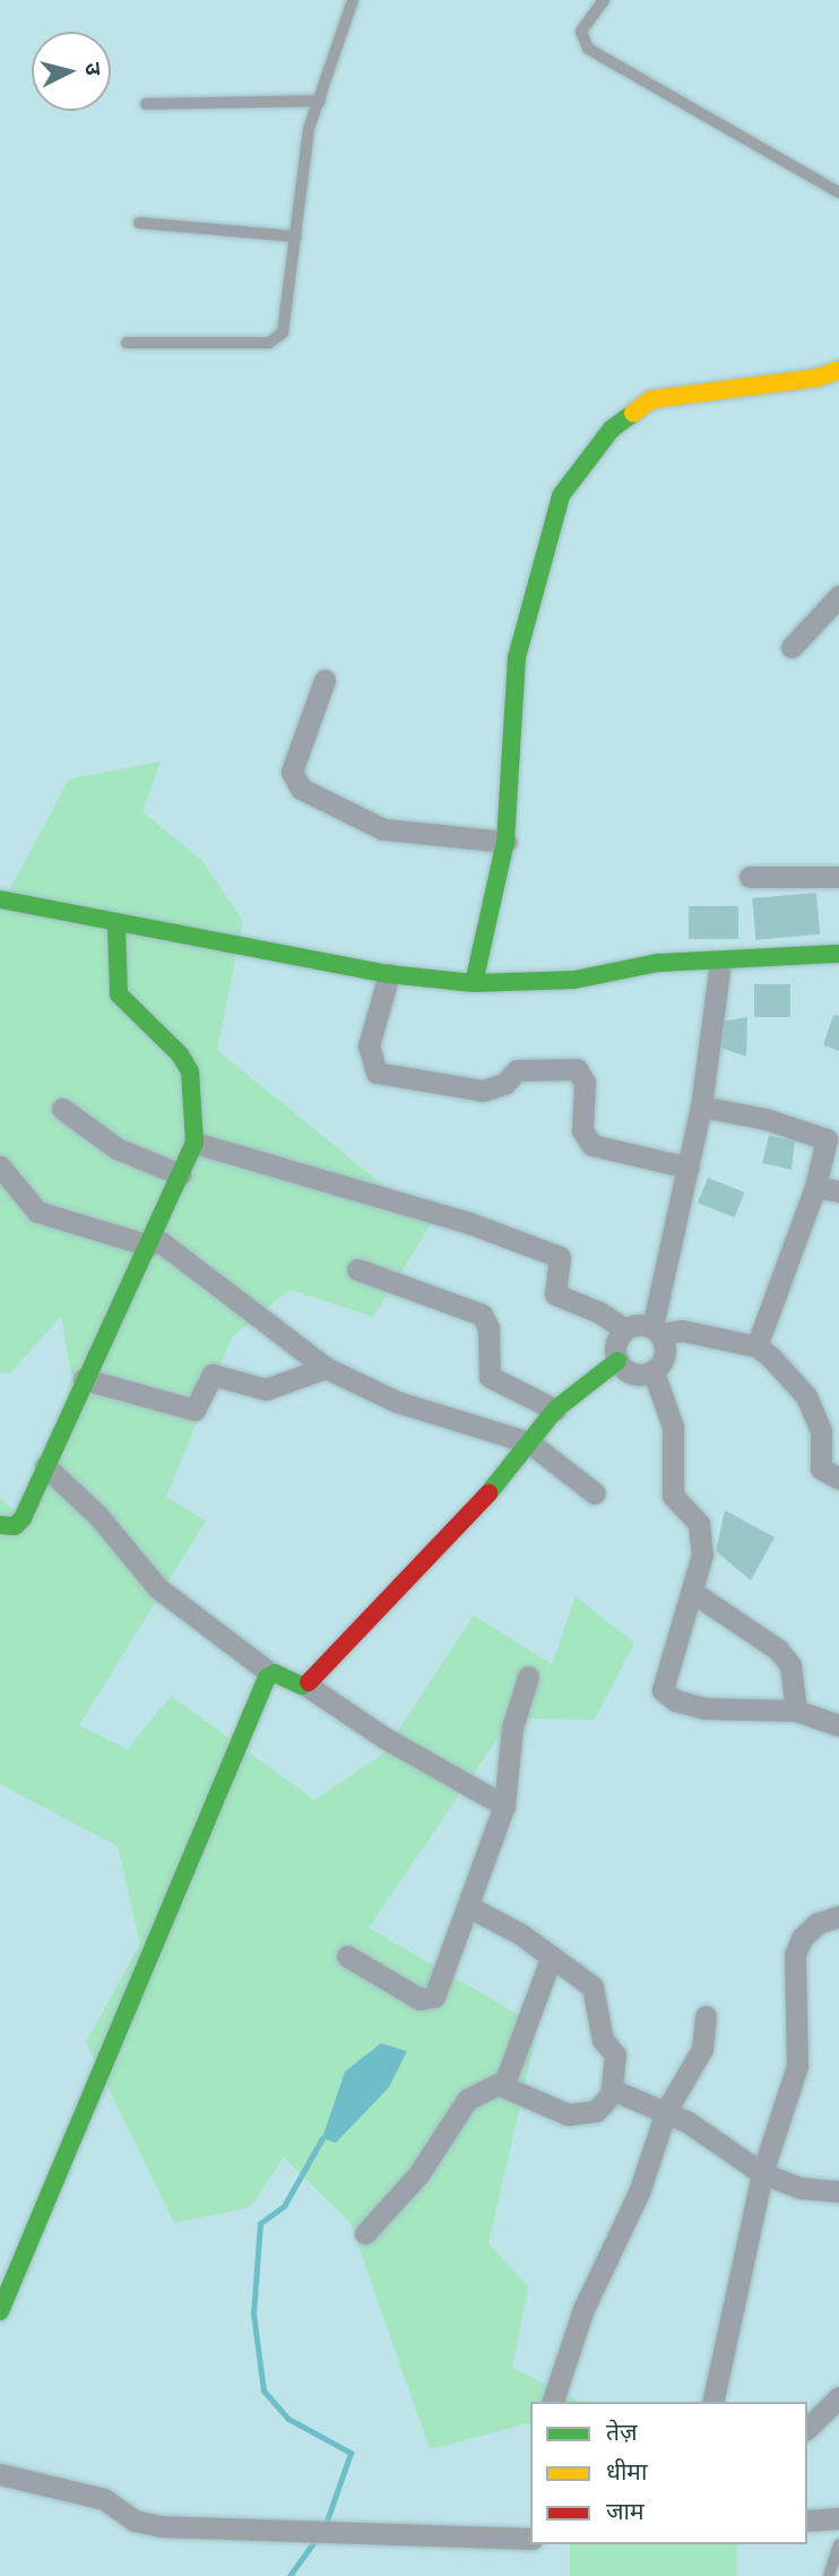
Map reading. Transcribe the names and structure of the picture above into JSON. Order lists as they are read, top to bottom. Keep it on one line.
{"legend":["तेज़","धीमा","जाम"],"north":"right"}
